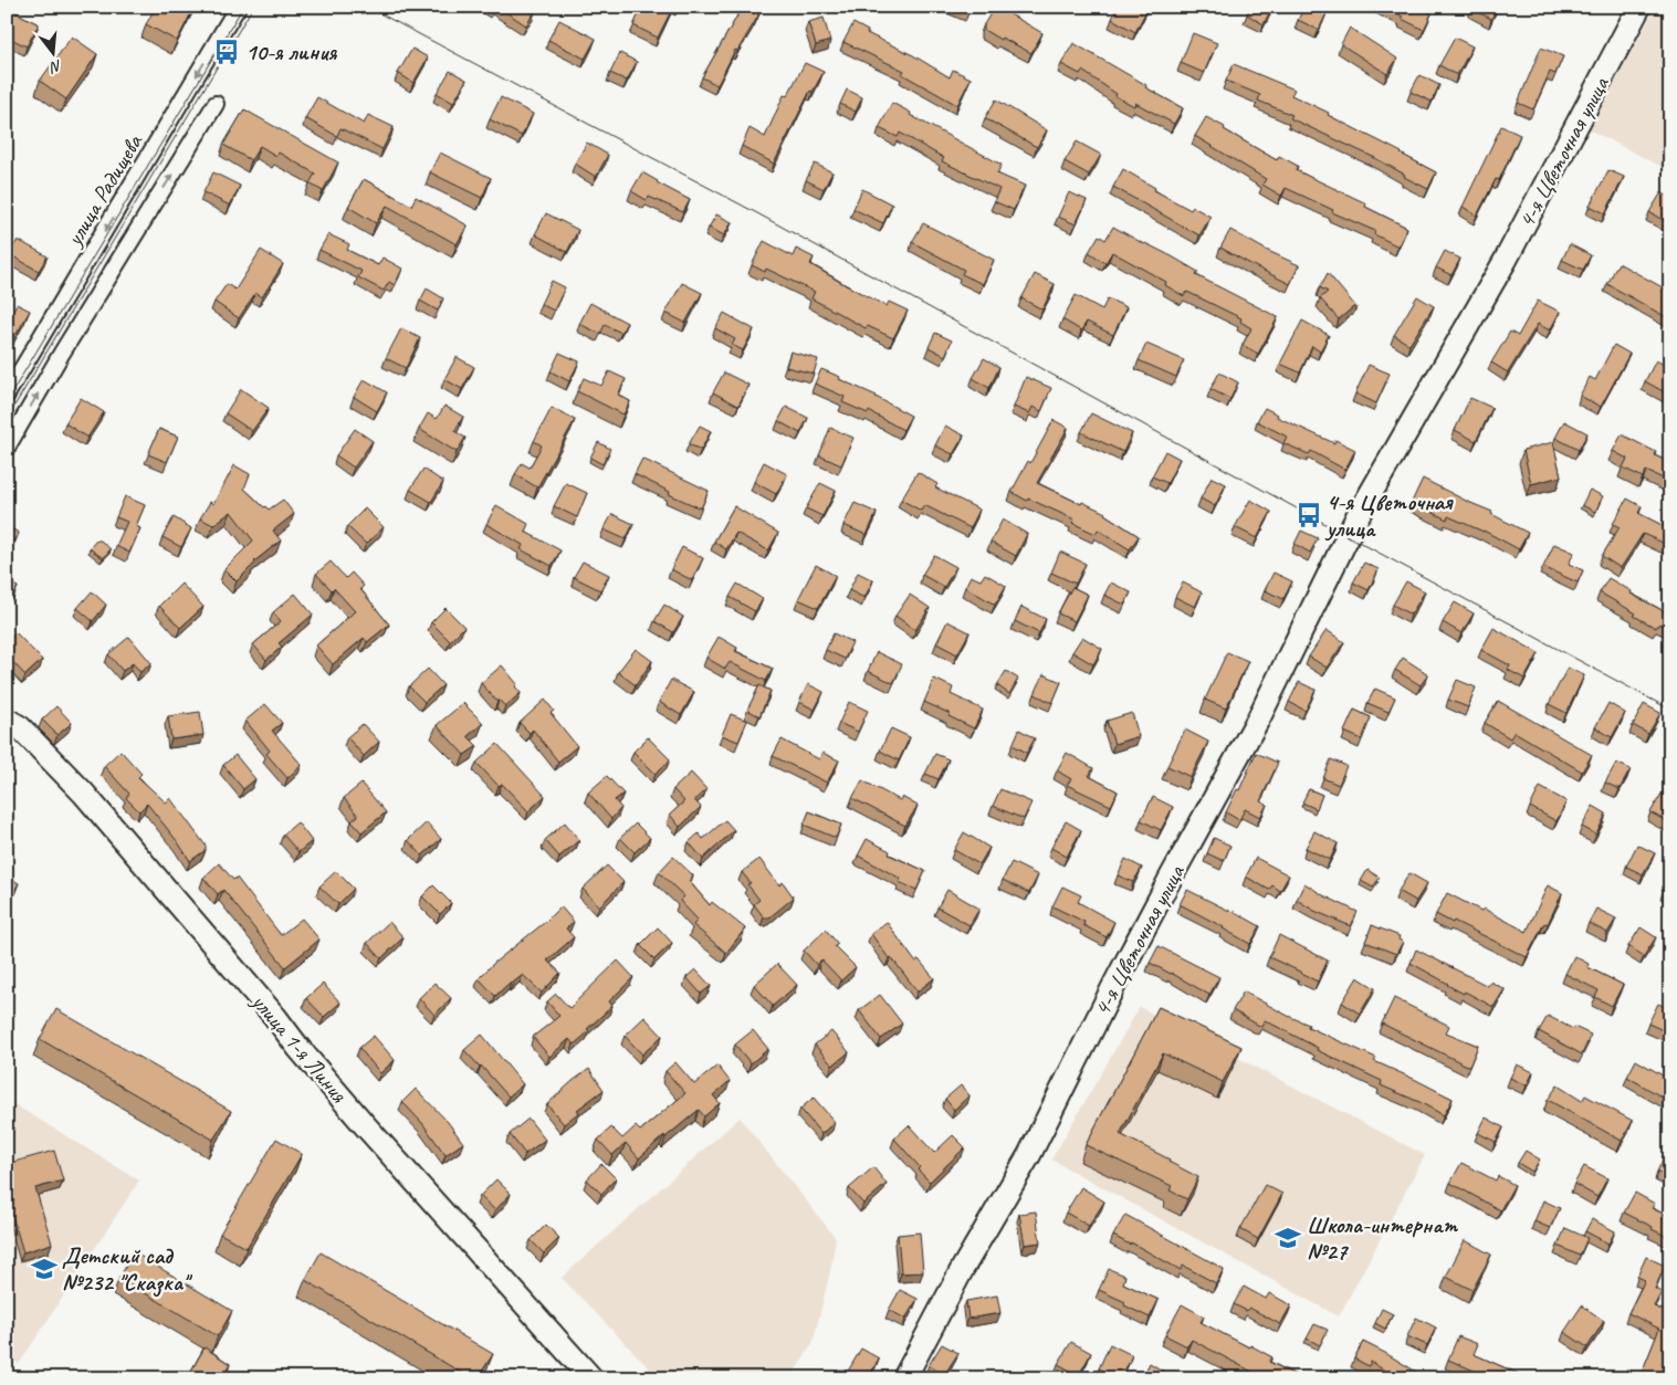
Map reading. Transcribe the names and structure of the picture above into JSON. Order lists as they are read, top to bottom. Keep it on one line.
{"streets":{"street":["4-я Цветочная улица","улица Радищева","улица 1-я Линия"]},"places":{"bus stop":["10-я линия","4-я Цветочная улица"],"school or university":["Школа-интернат №27","Детский сад №232 \"Сказка\""]},"north":"bottom"}
